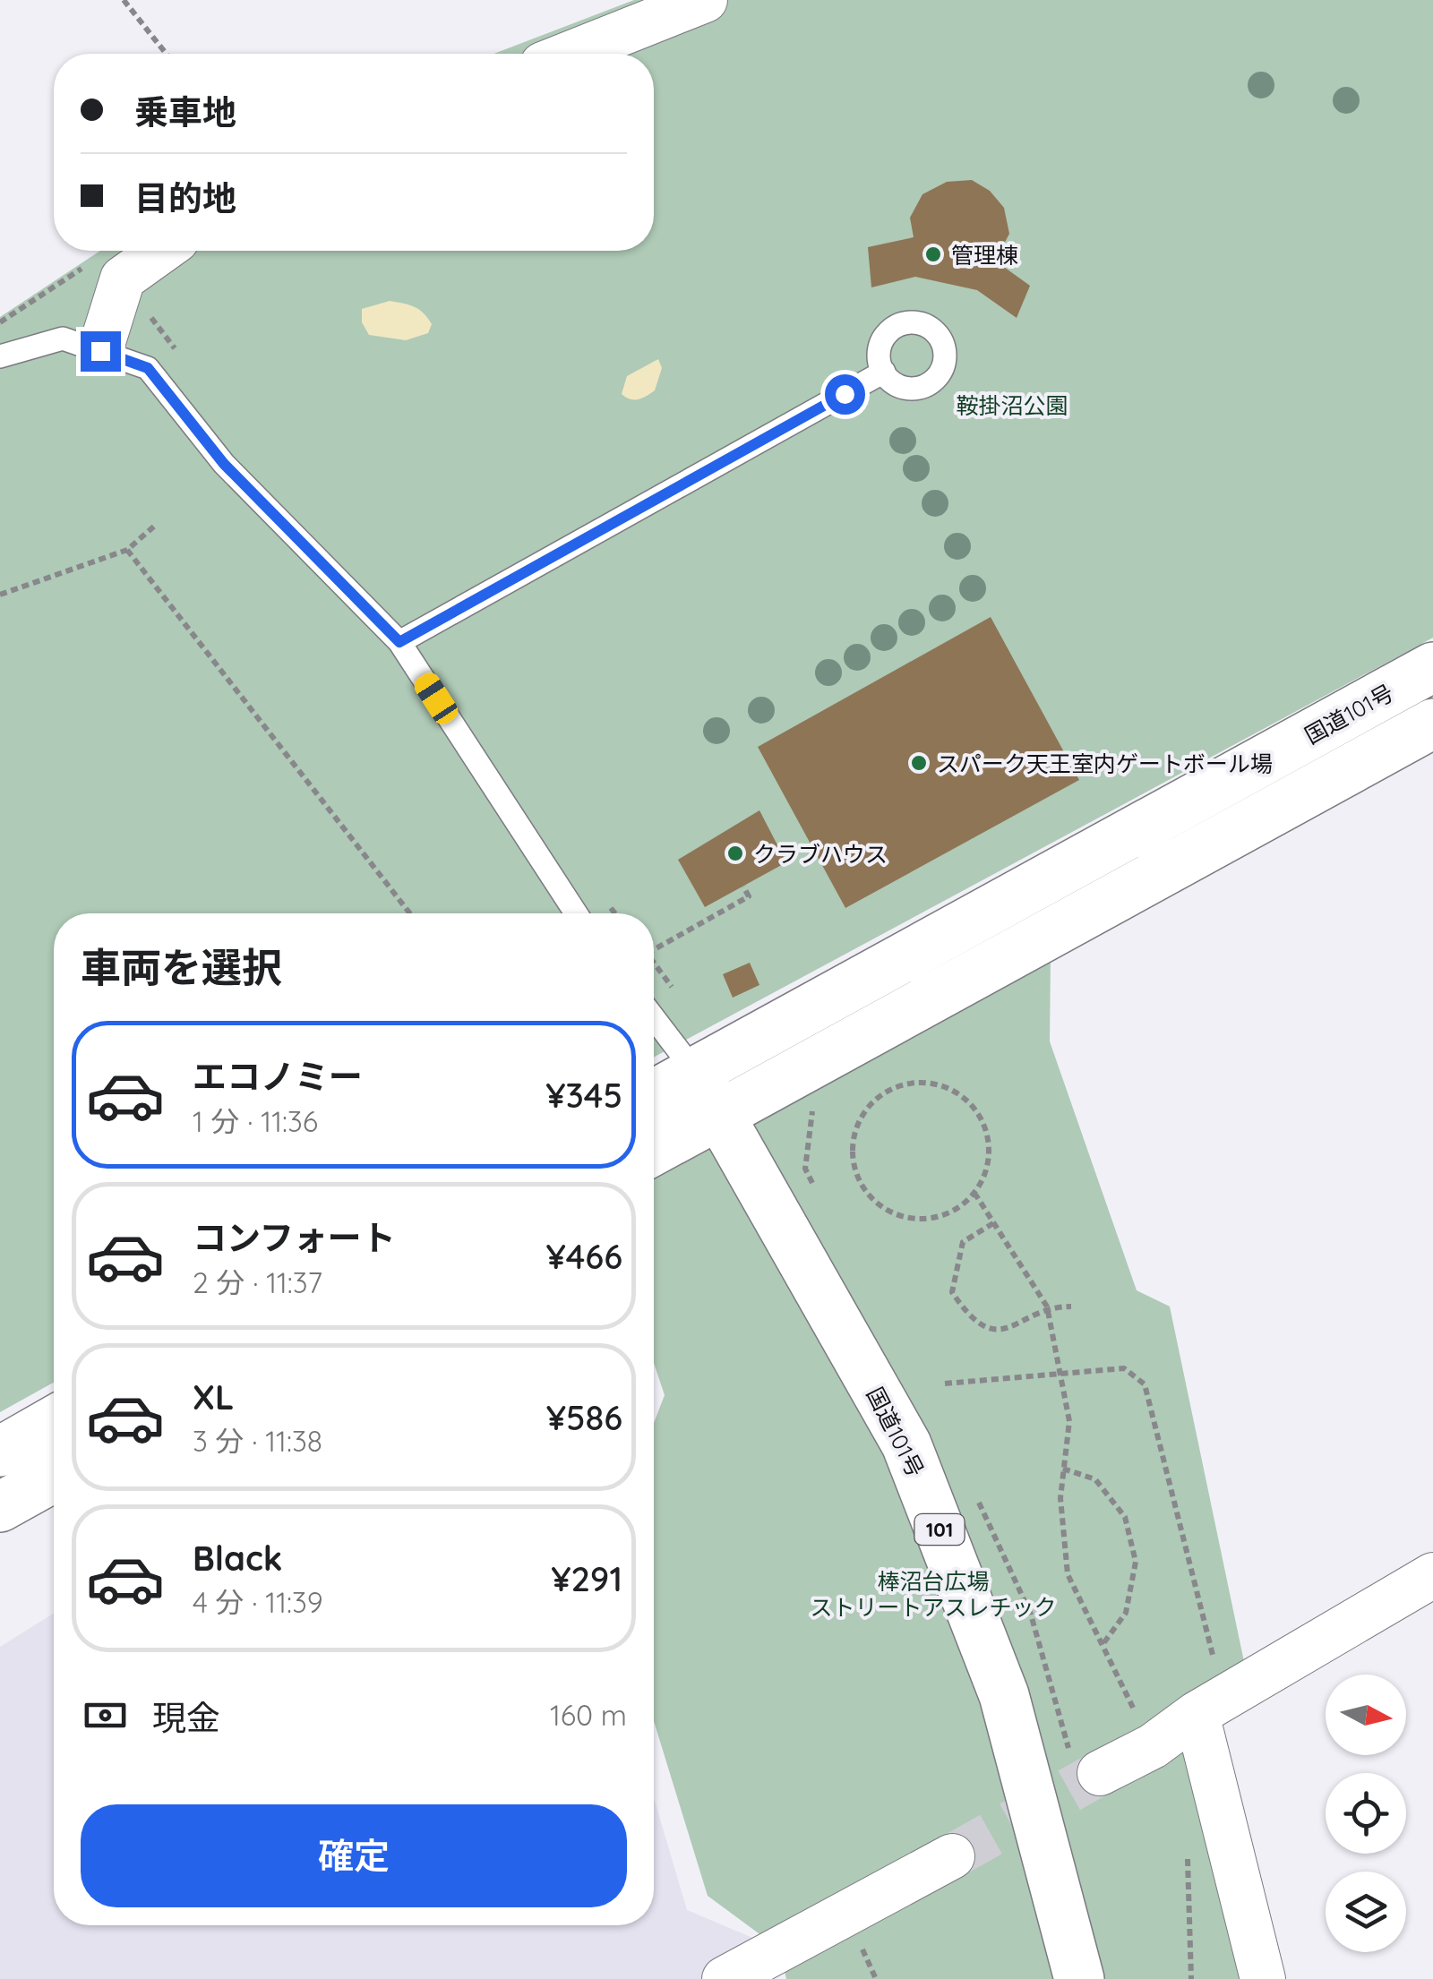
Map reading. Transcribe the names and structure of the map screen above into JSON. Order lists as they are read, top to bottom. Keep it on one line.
{"streets":{"main road":["国道101号","101"]},"parks":["鞍掛沼公園","棒沼台広場 ストリートアスレチック"],"places":["管理棟","スパーク天王室内ゲートボール場","クラブハウス"],"north":"right","page":{"banner":["乗車地","目的地"],"heading":"車両を選択","list":[{"name":"エコノミー","note":"1 分 · 11:36","value":"¥345"},{"name":"コンフォート","note":"2 分 · 11:37","value":"¥466"},{"name":"XL","note":"3 分 · 11:38","value":"¥586"},{"name":"Black","note":"4 分 · 11:39","value":"¥291"}],"pay":["現金","160 m"],"buttons":"確定"}}
